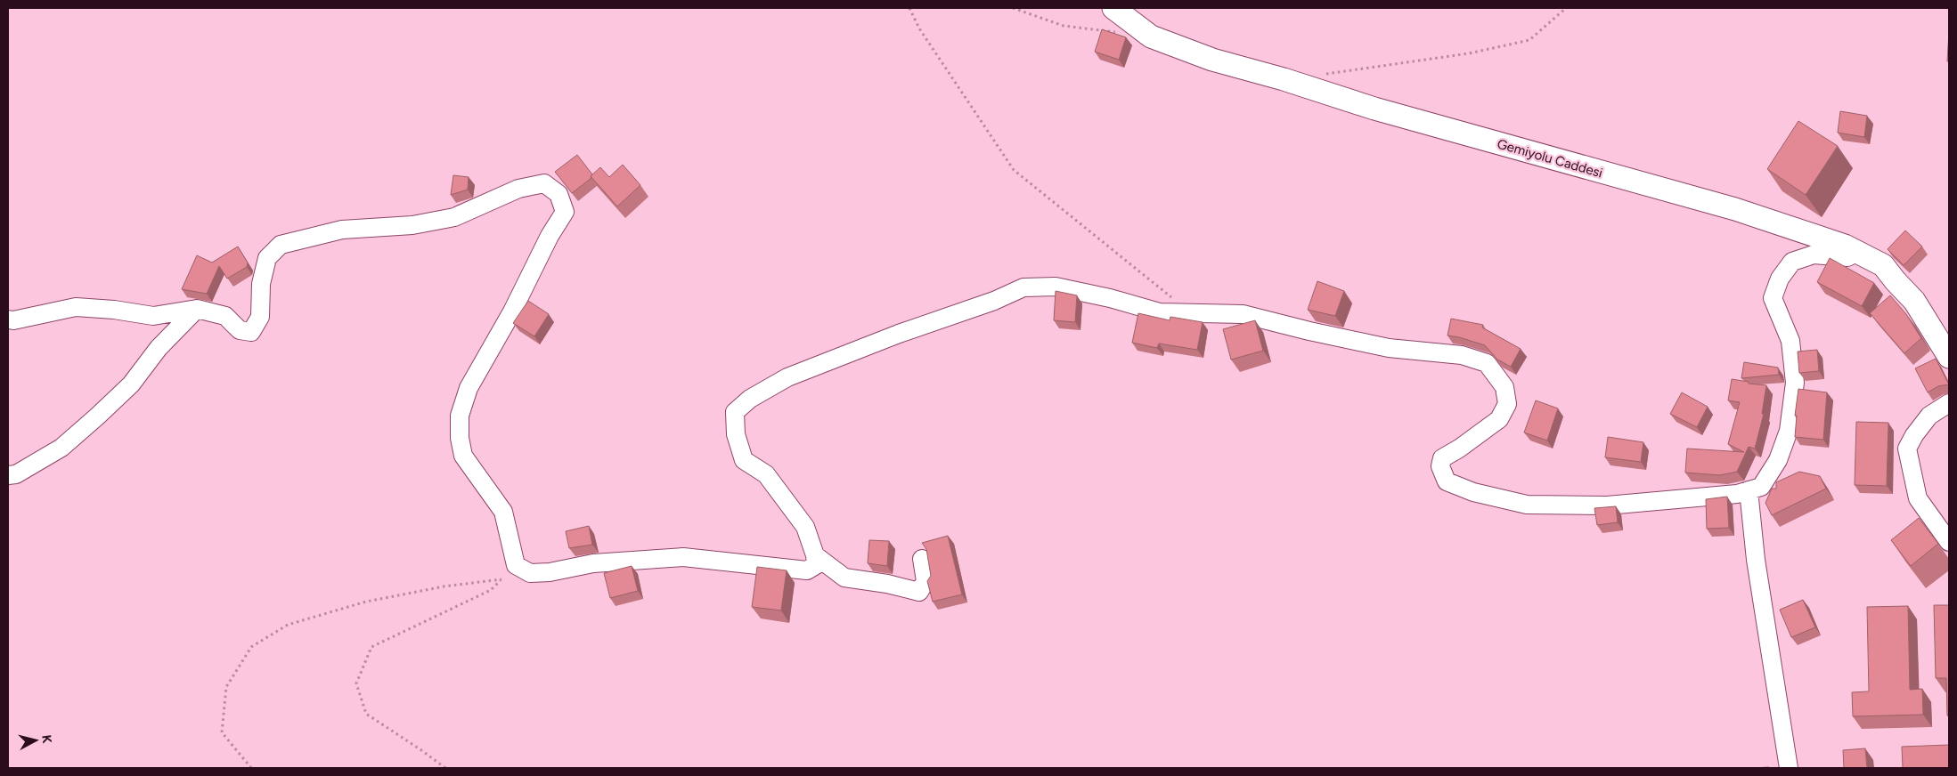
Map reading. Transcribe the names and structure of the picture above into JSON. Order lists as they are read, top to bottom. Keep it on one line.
{"streets":{"street":["Gemiyolu Caddesi"]},"north":"right"}
